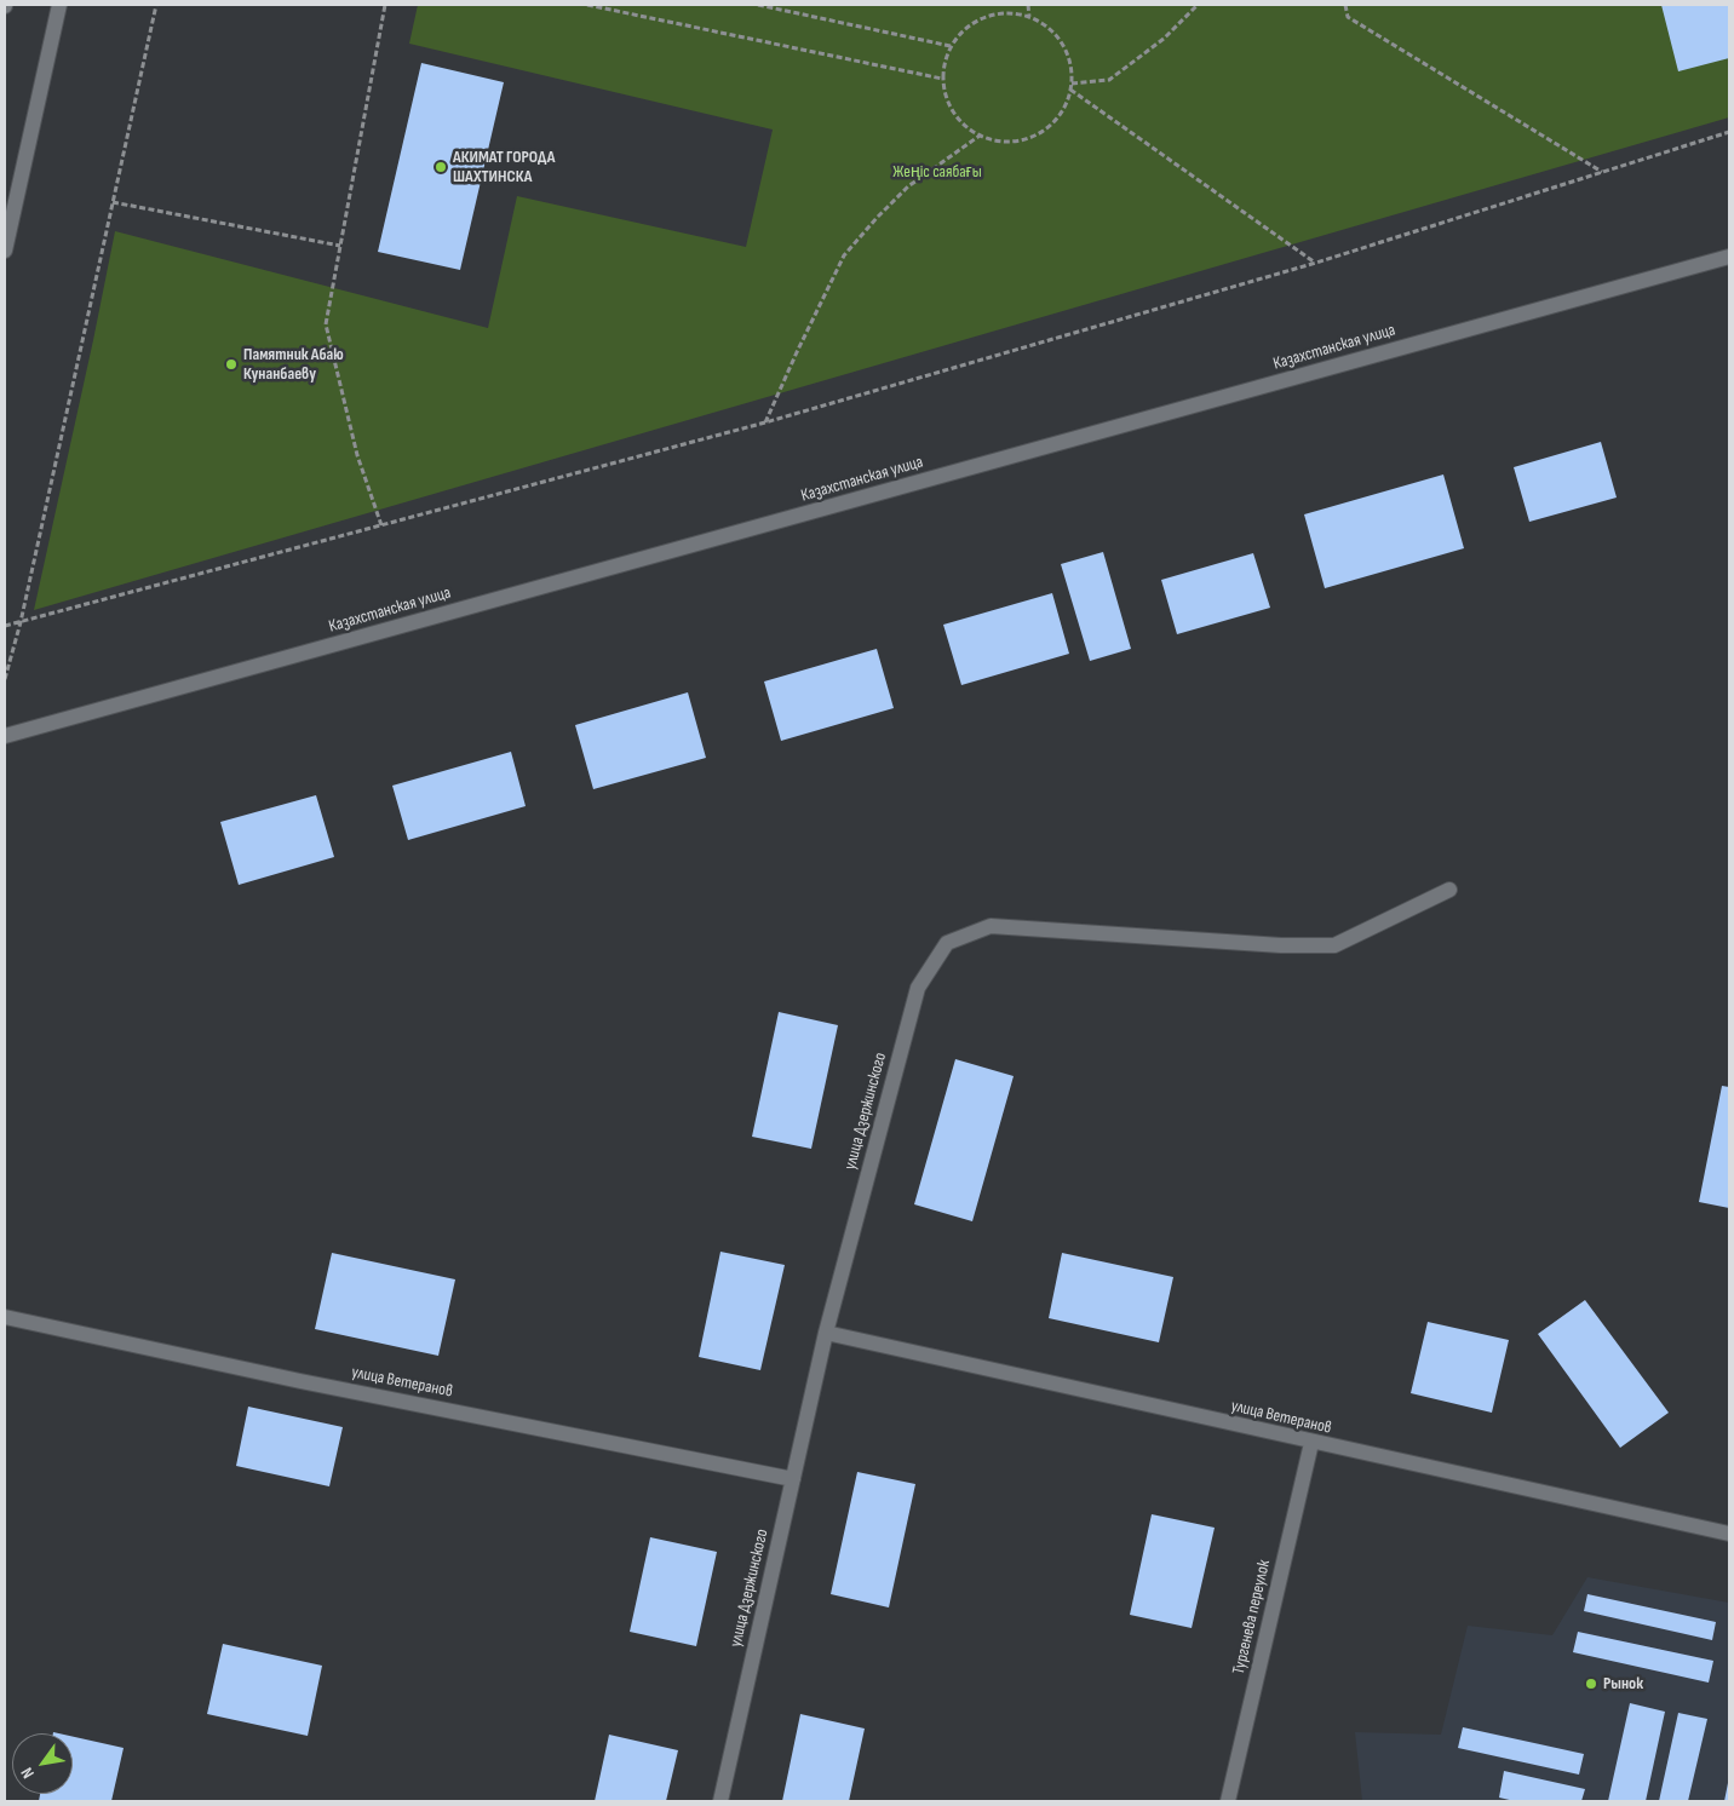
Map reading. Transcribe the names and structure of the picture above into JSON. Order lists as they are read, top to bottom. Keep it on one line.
{"streets":{"street":["Казахстанская улица","улица Дзержинского","улица Ветеранов","Тургенева переулок"]},"crossings":[["улица Дзержинского","улица Ветеранов"],["улица Ветеранов","Тургенева переулок"]],"parks":["Жеңіс саябағы"],"places":["АКИМАТ ГОРОДА ШАХТИНСКА","Памятник Абаю Кунанбаеву","Рынок"],"north":"bottom left"}
